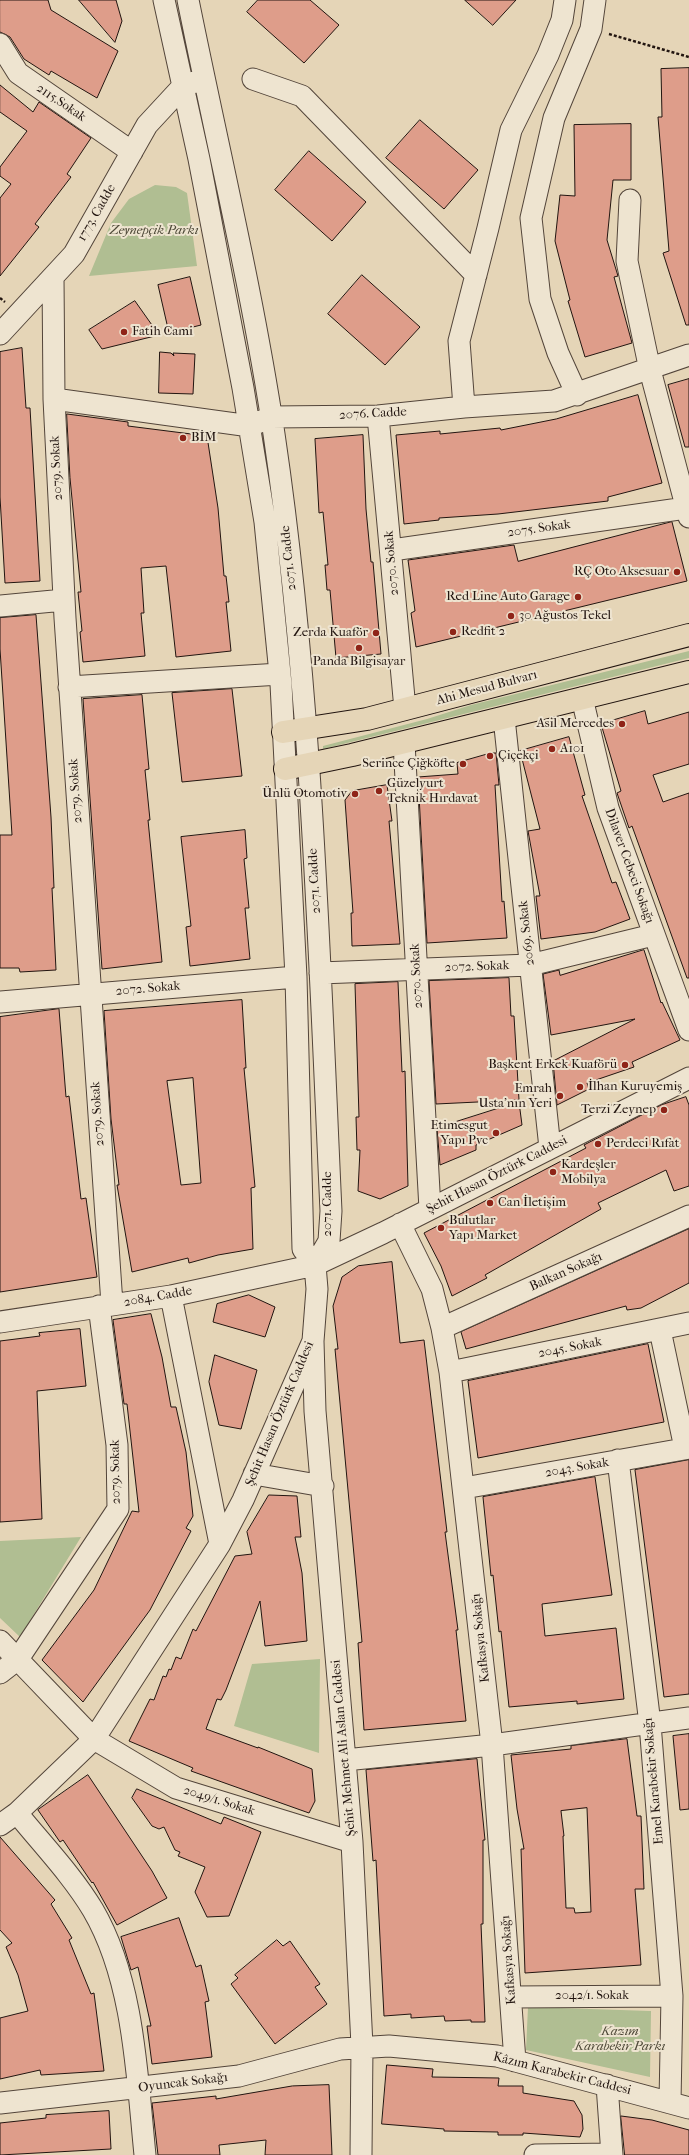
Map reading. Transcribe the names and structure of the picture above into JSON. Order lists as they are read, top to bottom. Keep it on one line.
{"streets":{"main road":["Ahi Mesud Bulvarı"],"street":["2115.Sokak","1773. Cadde","2076. Cadde","2079. Sokak","2075. Sokak","2071. Cadde","2070. Sokak","Dilaver Cebeci Sokağı","2069. Sokak","2072. Sokak","Şehit Hasan Öztürk Caddesi","Balkan Sokağı","2084. Cadde","2045. Sokak","2043. Sokak","Kafkasya Sokağı","Şehit Mehmet Ali Aslan Caddesi","Emel Karabekir Sokağı","2049/1. Sokak","2042/1. Sokak","Kâzım Karabekir Caddesi","Oyuncak Sokağı"]},"crossings":[["2115.Sokak","1773. Cadde"],["1773. Cadde","2079. Sokak"],["1773. Cadde","2071. Cadde"],["2076. Cadde","2071. Cadde"],["2076. Cadde","2070. Sokak"],["2079. Sokak","2072. Sokak"],["2079. Sokak","2084. Cadde"],["2079. Sokak","2049/1. Sokak"],["2075. Sokak","2070. Sokak"],["2071. Cadde","Ahi Mesud Bulvarı"],["2071. Cadde","2072. Sokak"],["2071. Cadde","Şehit Hasan Öztürk Caddesi"],["2071. Cadde","2084. Cadde"],["2070. Sokak","Ahi Mesud Bulvarı"],["2070. Sokak","2072. Sokak"],["2070. Sokak","Şehit Hasan Öztürk Caddesi"],["Dilaver Cebeci Sokağı","2072. Sokak"],["2069. Sokak","2072. Sokak"],["2069. Sokak","Şehit Hasan Öztürk Caddesi"],["Şehit Hasan Öztürk Caddesi","2084. Cadde"],["Şehit Hasan Öztürk Caddesi","Kafkasya Sokağı"],["Şehit Hasan Öztürk Caddesi","Şehit Mehmet Ali Aslan Caddesi"],["Şehit Hasan Öztürk Caddesi","2049/1. Sokak"],["Balkan Sokağı","Kafkasya Sokağı"],["2045. Sokak","Kafkasya Sokağı"],["2043. Sokak","Kafkasya Sokağı"],["2043. Sokak","Emel Karabekir Sokağı"],["Kafkasya Sokağı","2042/1. Sokak"],["Kafkasya Sokağı","Kâzım Karabekir Caddesi"],["Şehit Mehmet Ali Aslan Caddesi","2049/1. Sokak"],["Şehit Mehmet Ali Aslan Caddesi","Kâzım Karabekir Caddesi"],["Şehit Mehmet Ali Aslan Caddesi","Oyuncak Sokağı"],["Emel Karabekir Sokağı","2042/1. Sokak"],["Emel Karabekir Sokağı","Kâzım Karabekir Caddesi"],["Kâzım Karabekir Caddesi","Oyuncak Sokağı"]],"parks":["Zeynepçik Parkı","Kazım Karabekir Parkı"],"places":["Fatih Cami","BİM","RÇ Oto Aksesuar","Red Line Auto Garage","30 Ağustos Tekel","Redfit 2","Zerda Kuaför","Panda Bilgisayar","Asil Mercedes","A101","Çiçekçi","Serince Çiğköfte","Güzelyurt Teknik Hırdavat","Ünlü Otomotiv","Başkent Erkek Kuaförü","İlhan Kuruyemiş","Emrah Usta'nın Yeri","Terzi Zeynep","Etimesgut Yapı Pvc","Perdeci Rıfat","Kardeşler Mobilya","Can İletişim","Bulutlar Yapı Market"]}
